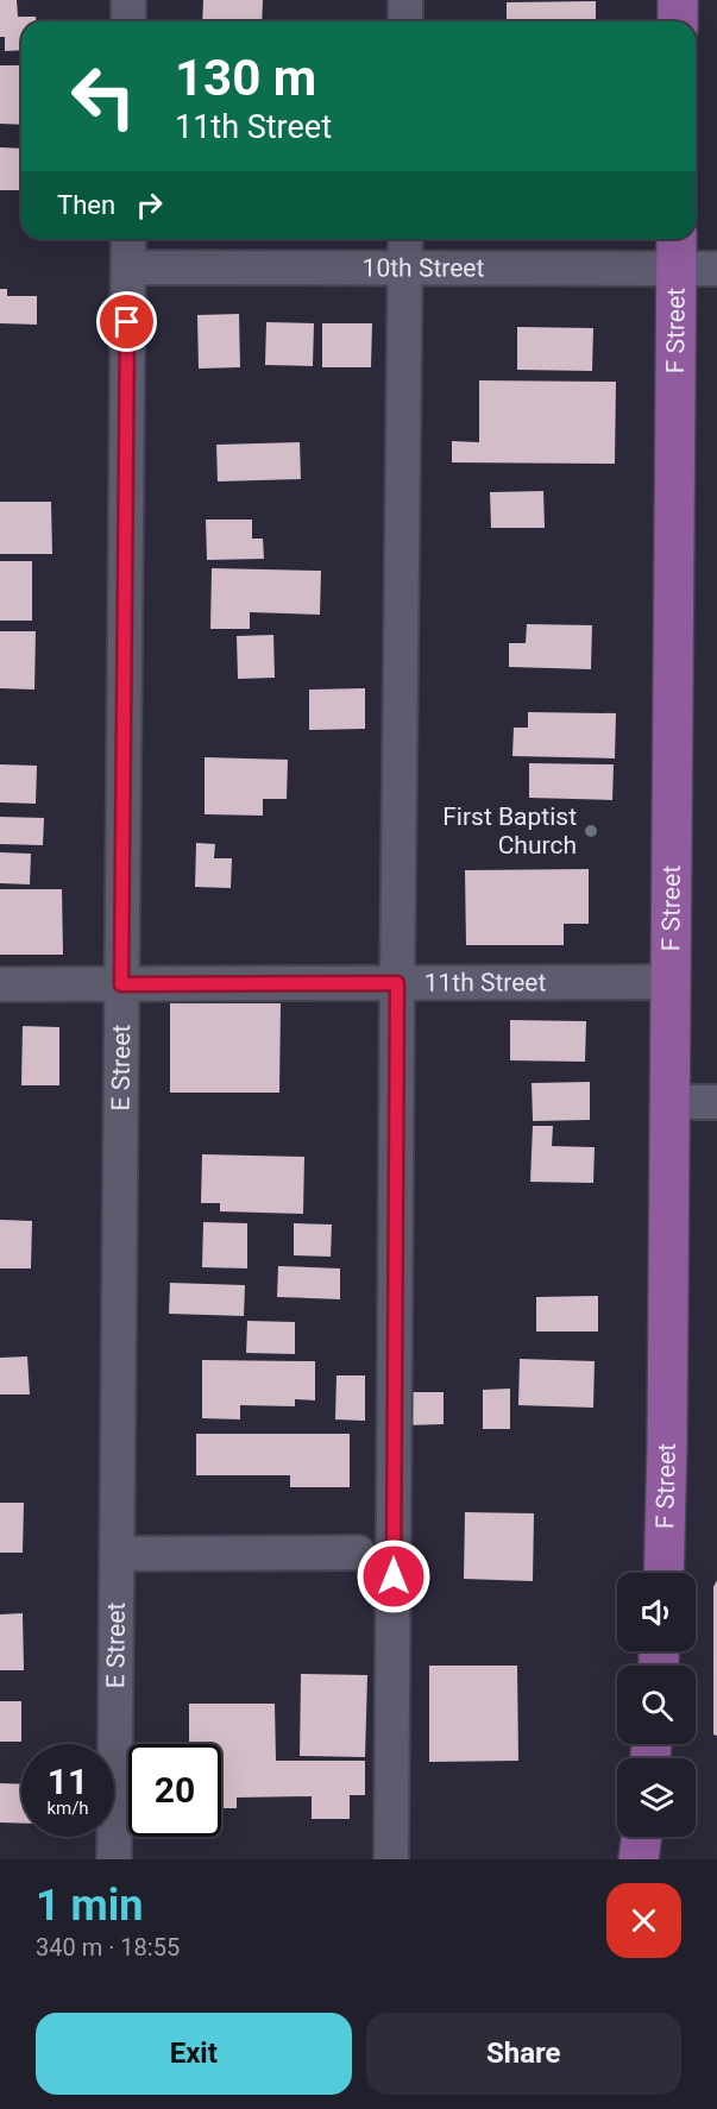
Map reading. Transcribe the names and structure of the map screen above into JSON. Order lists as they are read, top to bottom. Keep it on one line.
{"streets":{"main road":["F Street"],"street":["10th Street","11th Street","E Street"]},"crossings":[["10th Street","F Street"],["10th Street","E Street"],["F Street","11th Street"],["11th Street","E Street"]],"places":["First Baptist Church"],"page":{"turn":["130 m","11th Street"],"then":"Then","speed":"11 km/h","limit":"20","heading":["1 min","340 m · 18:55"],"buttons":["Exit","Share"]}}
